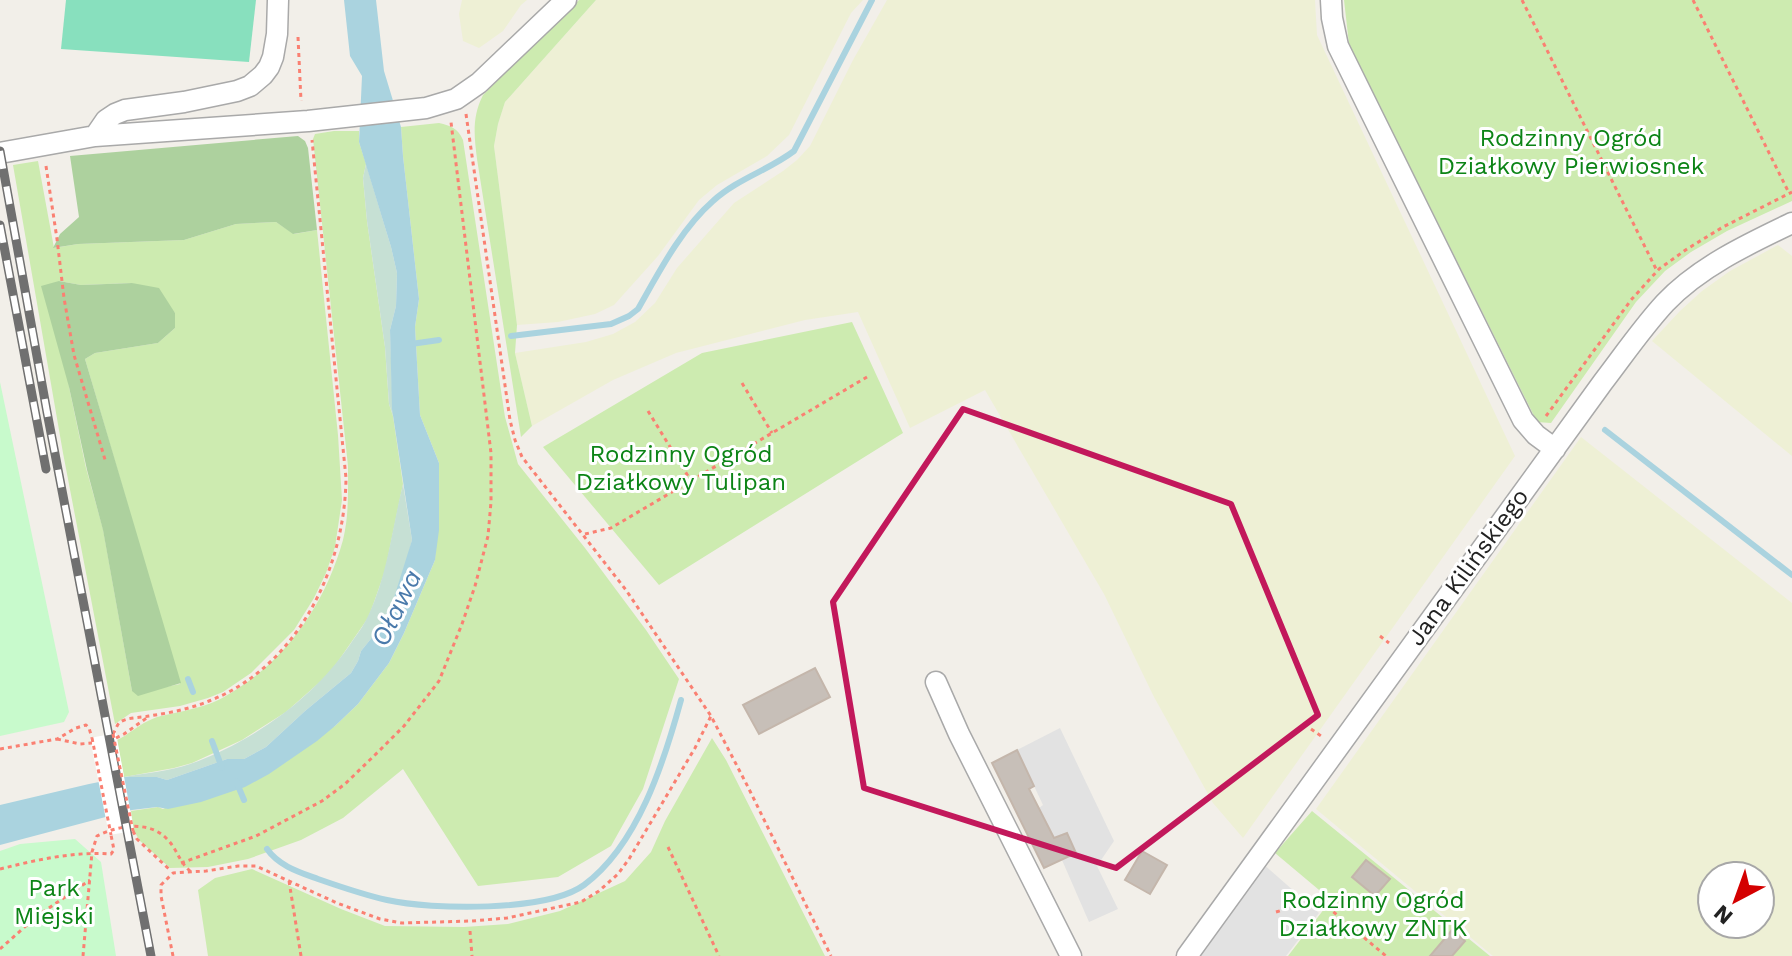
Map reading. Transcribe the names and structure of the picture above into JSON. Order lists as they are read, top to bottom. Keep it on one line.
{"streets":{"street":["Jana Kilińskiego"]},"water":["Oława"],"parks":["Rodzinny Ogród Działkowy Pierwiosnek","Rodzinny Ogród Działkowy Tulipan","Park Miejski","Rodzinny Ogród Działkowy ZNTK"],"north":"bottom left"}
